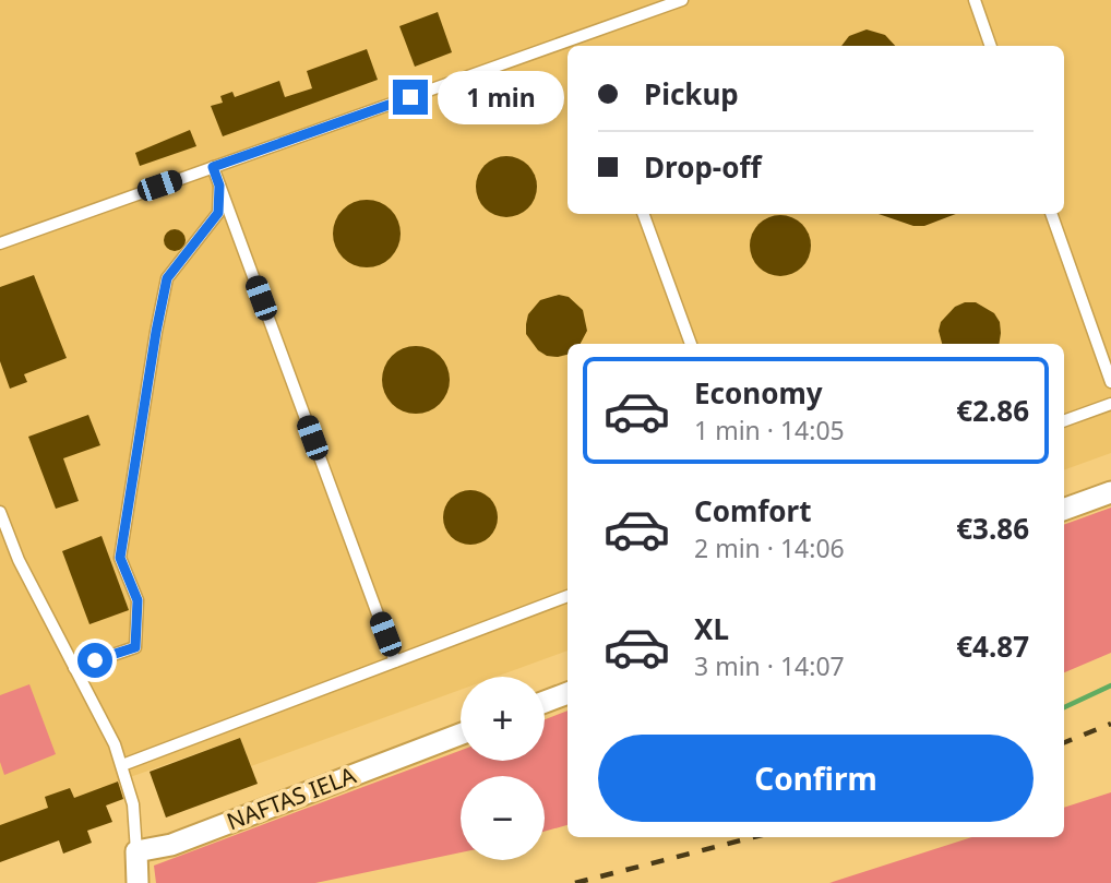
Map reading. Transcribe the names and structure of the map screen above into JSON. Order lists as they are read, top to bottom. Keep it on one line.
{"streets":{"street":["NAFTAS IELA"]},"page":{"banner":["Pickup","Drop-off"],"bubble":"1 min","list":[{"name":"Economy","note":"1 min · 14:05","value":"€2.86"},{"name":"Comfort","note":"2 min · 14:06","value":"€3.86"},{"name":"XL","note":"3 min · 14:07","value":"€4.87"}],"map_buttons":["+","−"],"buttons":"Confirm"}}
